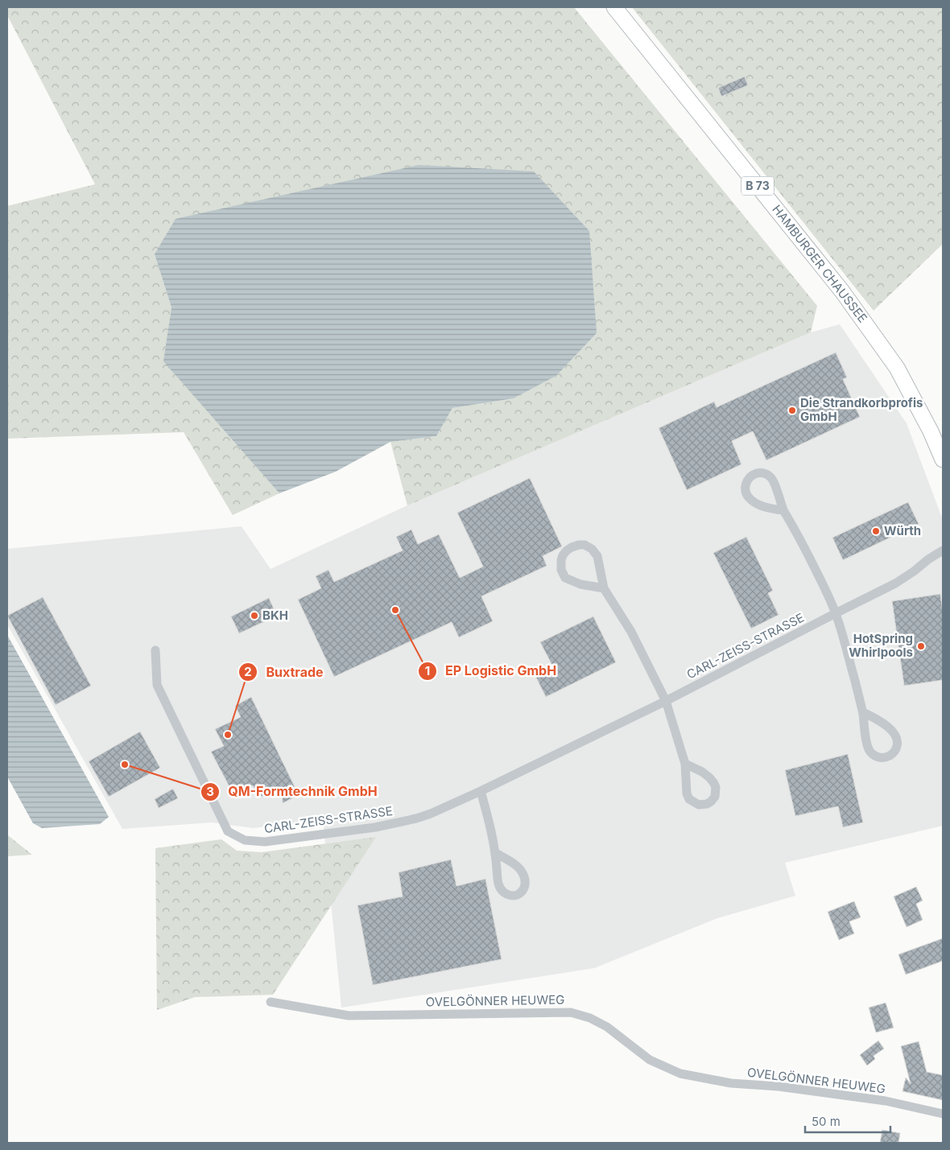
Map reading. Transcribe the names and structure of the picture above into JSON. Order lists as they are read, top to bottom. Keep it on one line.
{"streets":{"main road":["B 73","HAMBURGER CHAUSSEE"],"street":["CARL-ZEISS-STRASSE","OVELGÖNNER HEUWEG"]},"places":["Die Strandkorbprofis GmbH","Würth","EP Logistic GmbH","BKH","HotSpring Whirlpools","Buxtrade","QM-Formtechnik GmbH"],"scale_bar":"50 m"}
